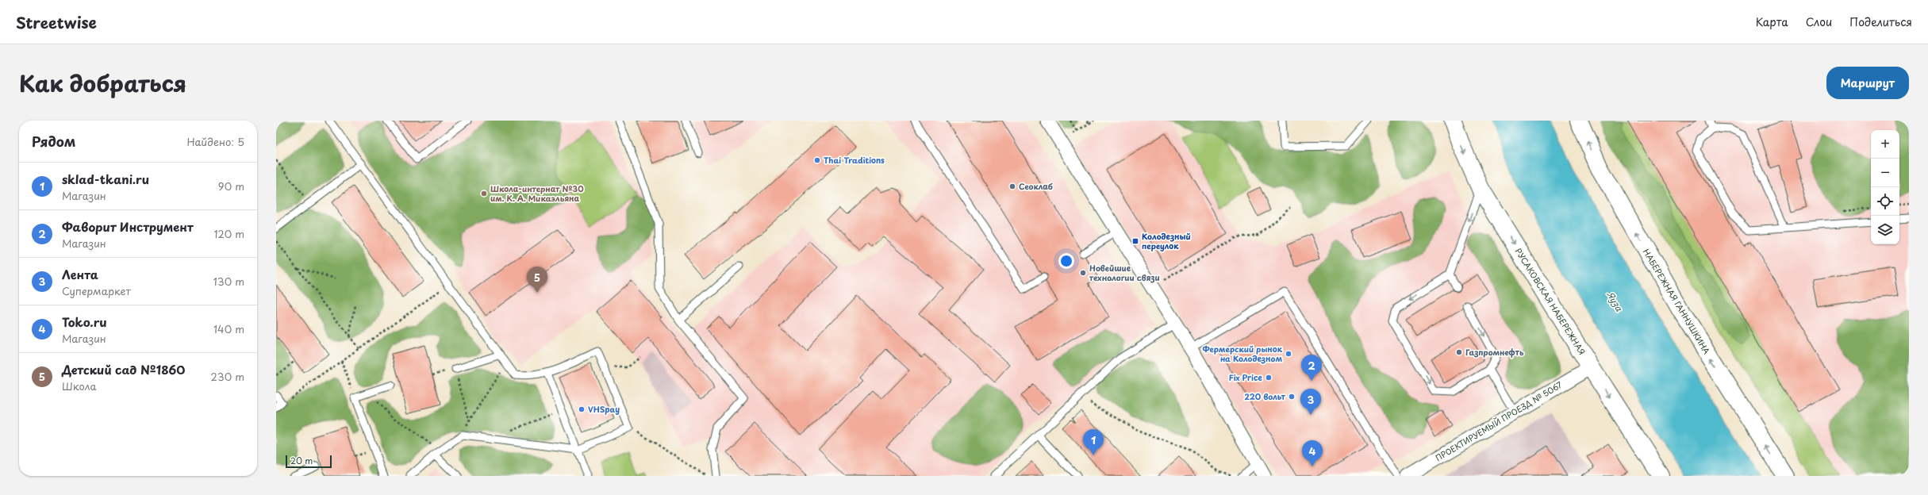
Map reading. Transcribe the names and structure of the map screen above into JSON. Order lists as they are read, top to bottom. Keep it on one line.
{"streets":{"main road":["РУСАКОВСКАЯ НАБЕРЕЖНАЯ","НАБЕРЕЖНАЯ ГАННУШКИНА"],"street":["ПРОЕКТИРУЕМЫЙ ПРОЕЗД № 5067"]},"crossings":[["РУСАКОВСКАЯ НАБЕРЕЖНАЯ","ПРОЕКТИРУЕМЫЙ ПРОЕЗД № 5067"]],"one_way":["РУСАКОВСКАЯ НАБЕРЕЖНАЯ","НАБЕРЕЖНАЯ ГАННУШКИНА"],"water":["Яуза"],"places":{"other":["Thai Traditions","Сеоклаб","Школа-интернат №30 им. К. А. Микаэльяна","Новейшие технологии связи","Газпромнефть","Фермерский рынок на Колодезном","Fix Price","220 вольт","VHSpay"],"transit":["Колодезный переулок"]},"scale_bar":"20 m","page":{"header":"Streetwise","nav":["Карта","Слои","Поделиться"],"title":"Как добраться","buttons":"Маршрут","heading":["Рядом","Найдено: 5"],"map_buttons":["+","−"],"list":[{"mark":"1","name":"sklad-tkani.ru","note":"Магазин","value":"90 m"},{"mark":"2","name":"Фаворит Инструмент","note":"Магазин","value":"120 m"},{"mark":"3","name":"Лента","note":"Супермаркет","value":"130 m"},{"mark":"4","name":"Toko.ru","note":"Магазин","value":"140 m"},{"mark":"5","name":"Детский сад №1860","note":"Школа","value":"230 m"}],"pins":["5","2","3","1","4"],"scale":"20 m"}}
